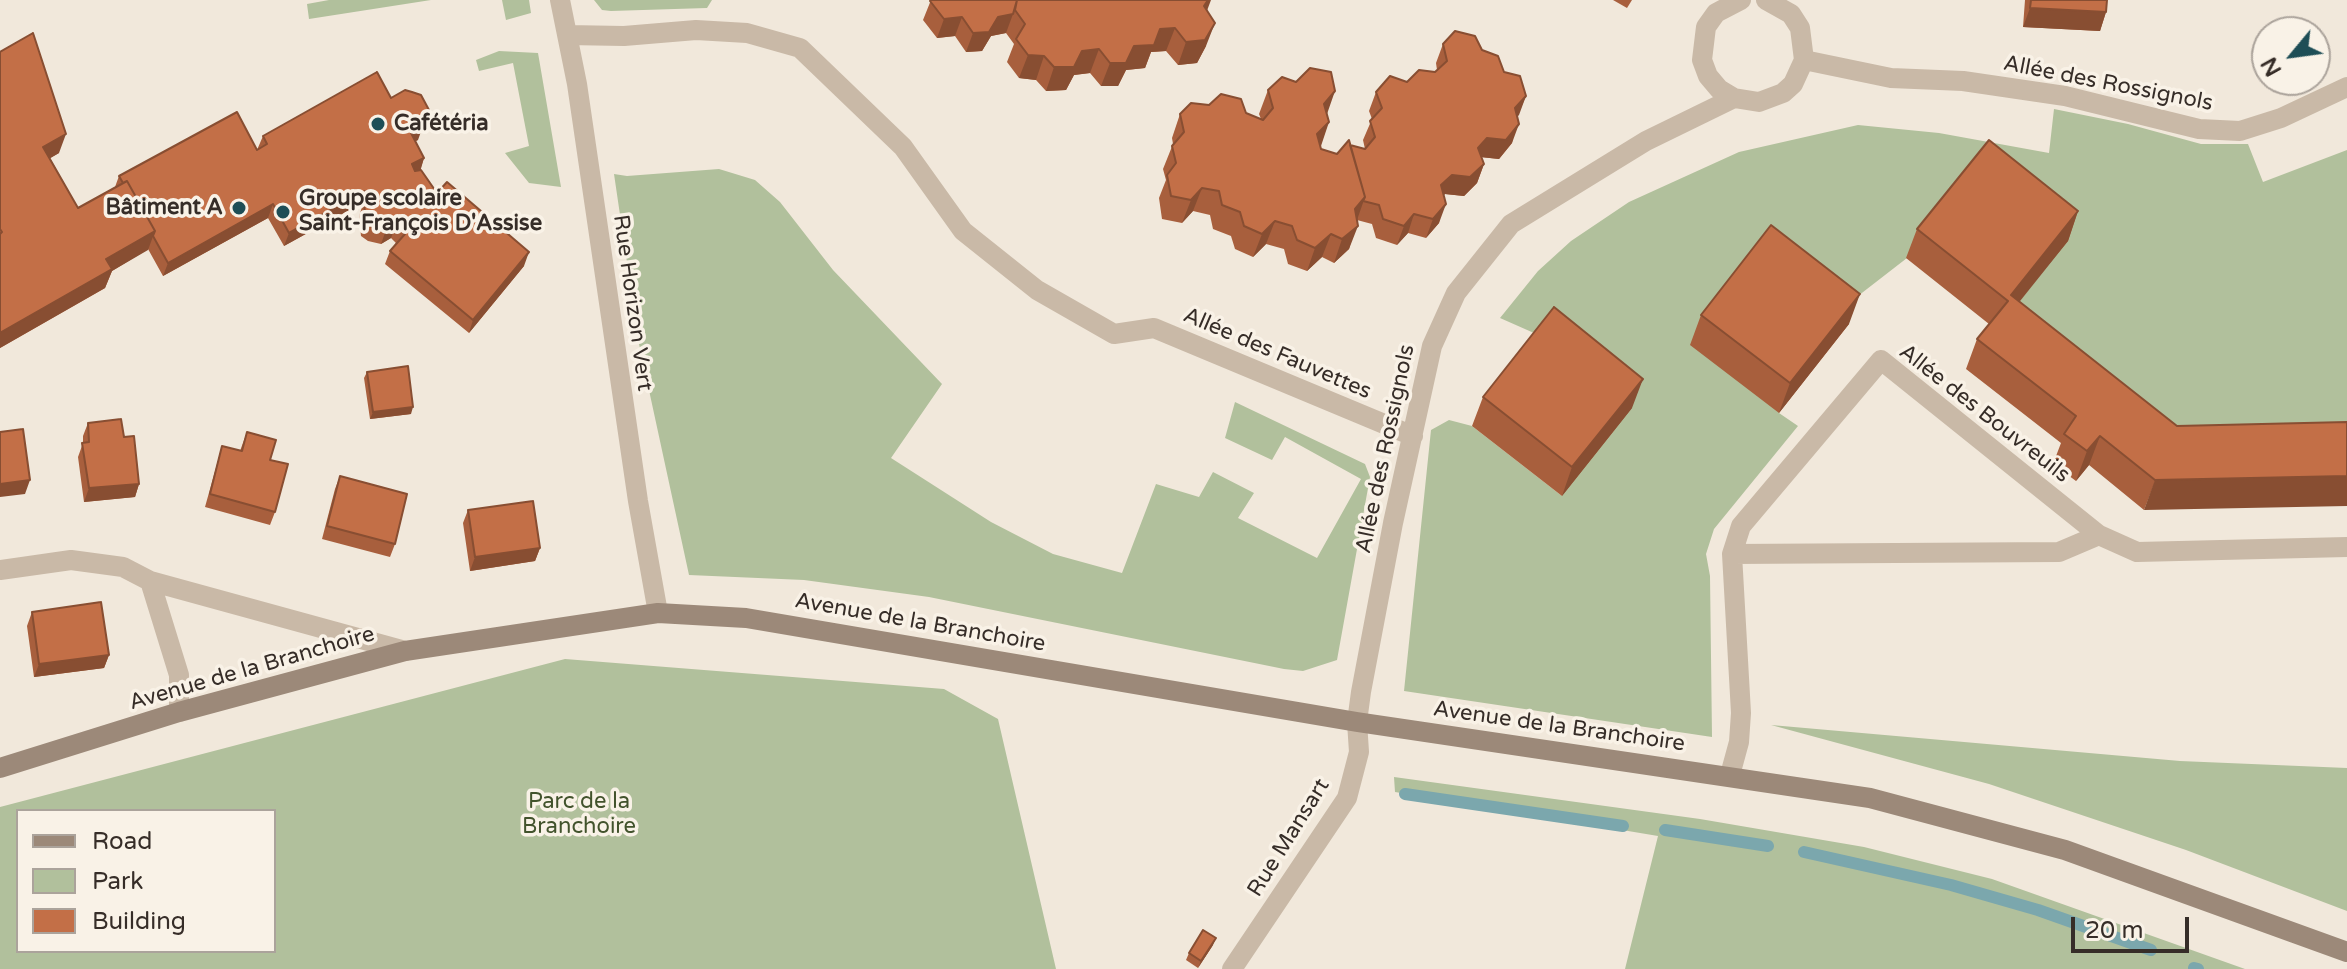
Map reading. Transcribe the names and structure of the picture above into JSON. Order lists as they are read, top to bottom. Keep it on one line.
{"streets":{"main road":["Avenue de la Branchoire"],"street":["Allée des Rossignols","Rue Horizon Vert","Allée des Fauvettes","Allée des Bouvreuils","Rue Mansart"]},"crossings":[["Allée des Rossignols","Allée des Fauvettes"],["Allée des Rossignols","Avenue de la Branchoire"],["Allée des Rossignols","Rue Mansart"],["Rue Horizon Vert","Allée des Fauvettes"],["Rue Horizon Vert","Avenue de la Branchoire"],["Allée des Bouvreuils","Avenue de la Branchoire"],["Avenue de la Branchoire","Rue Mansart"]],"parks":["Parc de la Branchoire"],"places":["Cafétéria","Bâtiment A","Groupe scolaire Saint-François D'Assise"],"legend":["Road","Park","Building"],"scale_bar":"20 m","north":"bottom left"}
